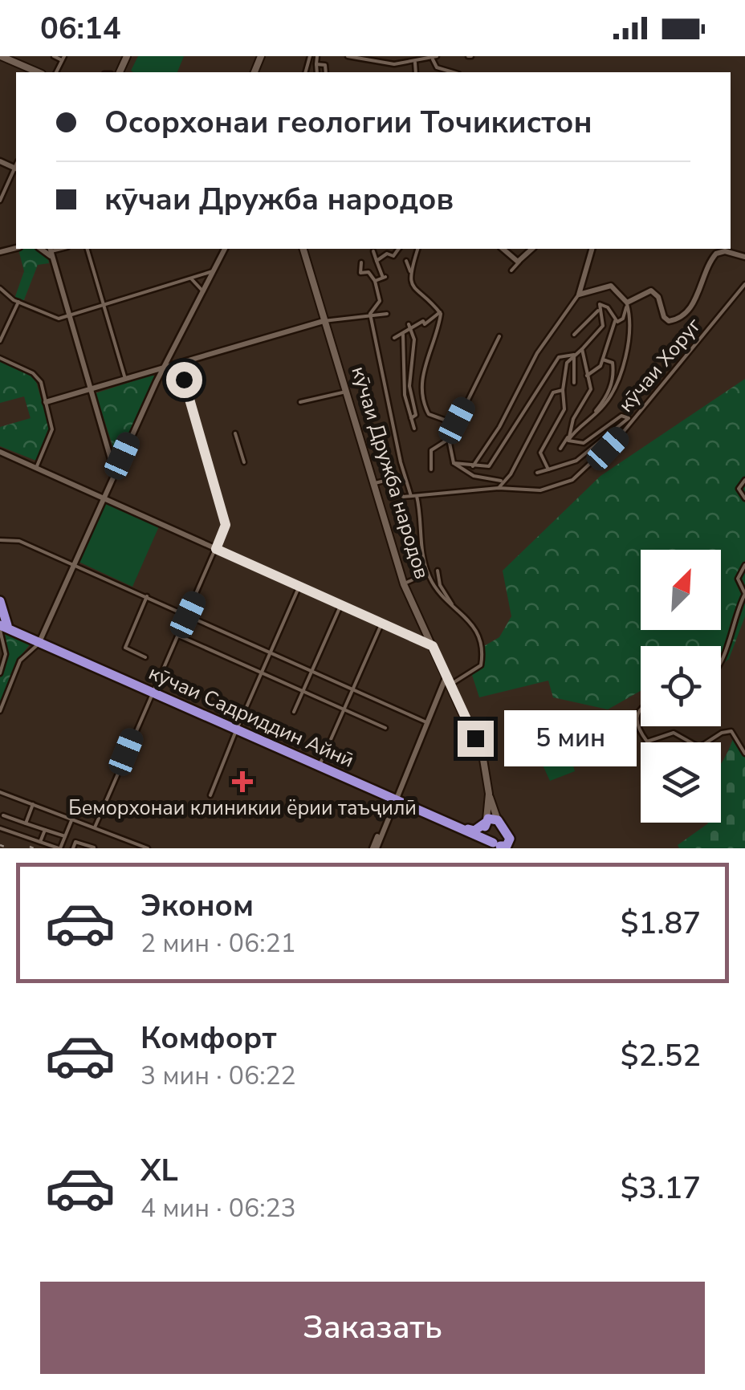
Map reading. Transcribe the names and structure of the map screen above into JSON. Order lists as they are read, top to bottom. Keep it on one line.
{"streets":{"highway":["кӯчаи Садриддин Айнӣ"],"main road":["кӯчаи Дружба народов"],"street":["кӯчаи Хоруг"]},"crossings":[["кӯчаи Хоруг","кӯчаи Дружба народов"]],"places":{"health":["Беморхонаи клиникии ёрии таъҷилӣ"]},"north":"top right","page":{"status":"06:14","banner":["Осорхонаи геологии Точикистон","кӯчаи Дружба народов"],"bubble":"5 мин","list":[{"name":"Эконом","note":"2 мин · 06:21","value":"$1.87"},{"name":"Комфорт","note":"3 мин · 06:22","value":"$2.52"},{"name":"XL","note":"4 мин · 06:23","value":"$3.17"}],"buttons":"Заказать"}}
